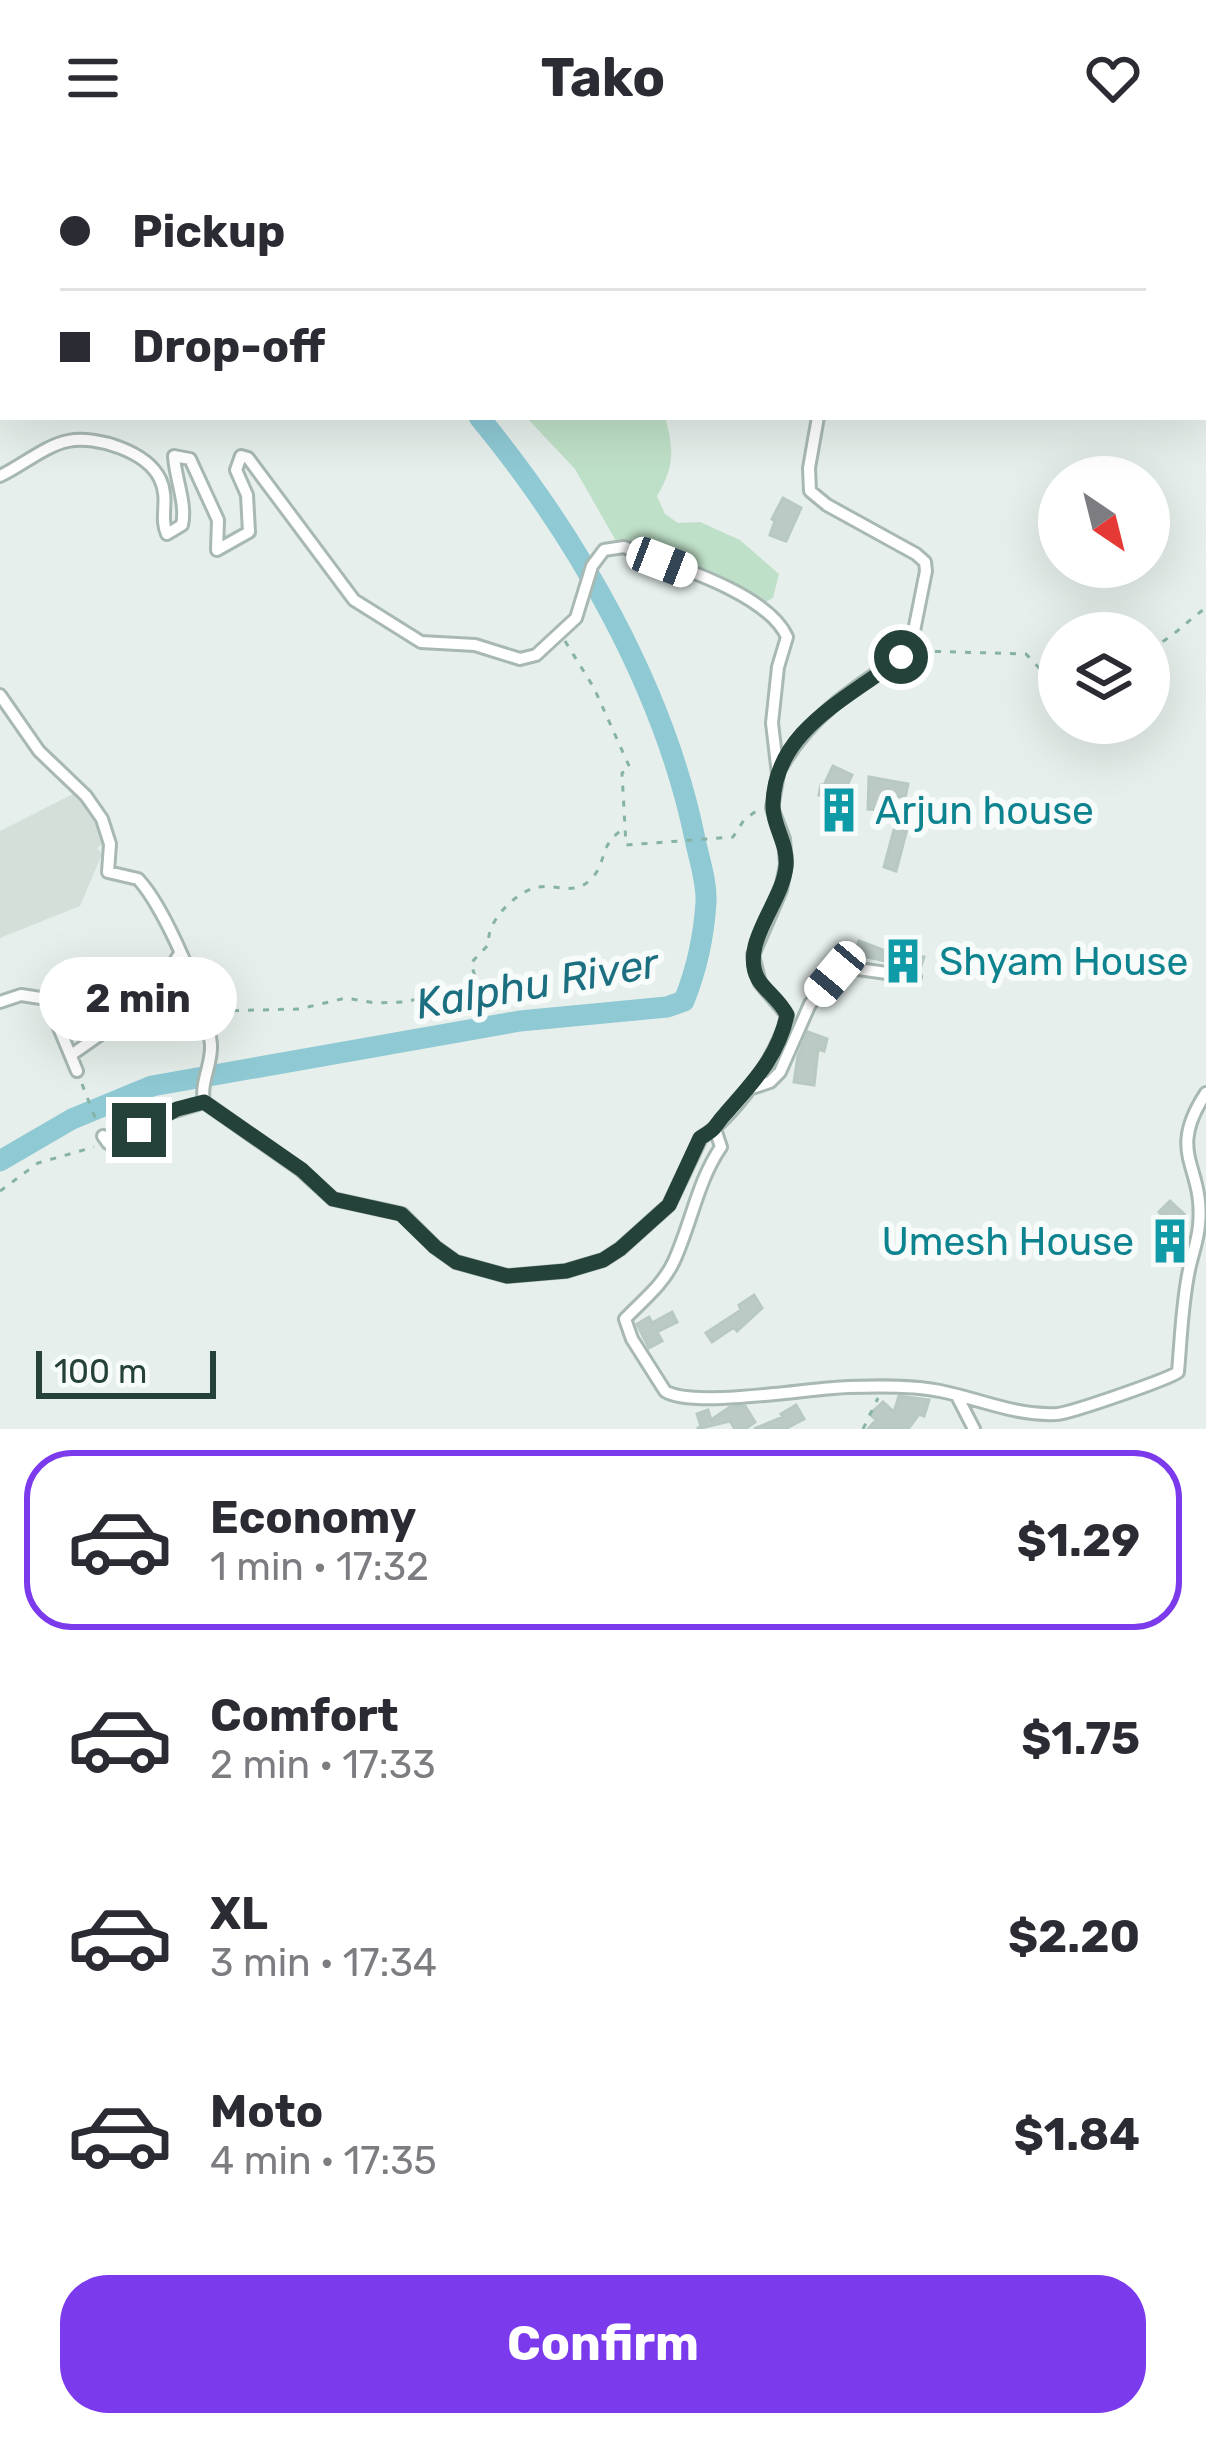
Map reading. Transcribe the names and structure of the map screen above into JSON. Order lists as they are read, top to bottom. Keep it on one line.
{"water":["Kalphu River"],"places":{"building":["Arjun house","Shyam House","Umesh House"]},"scale_bar":"100 m","north":"bottom right","page":{"header":"Tako","banner":["Pickup","Drop-off"],"bubble":"2 min","scale":"100 m","list":[{"name":"Economy","note":"1 min · 17:32","value":"$1.29"},{"name":"Comfort","note":"2 min · 17:33","value":"$1.75"},{"name":"XL","note":"3 min · 17:34","value":"$2.20"},{"name":"Moto","note":"4 min · 17:35","value":"$1.84"}],"buttons":"Confirm"}}
